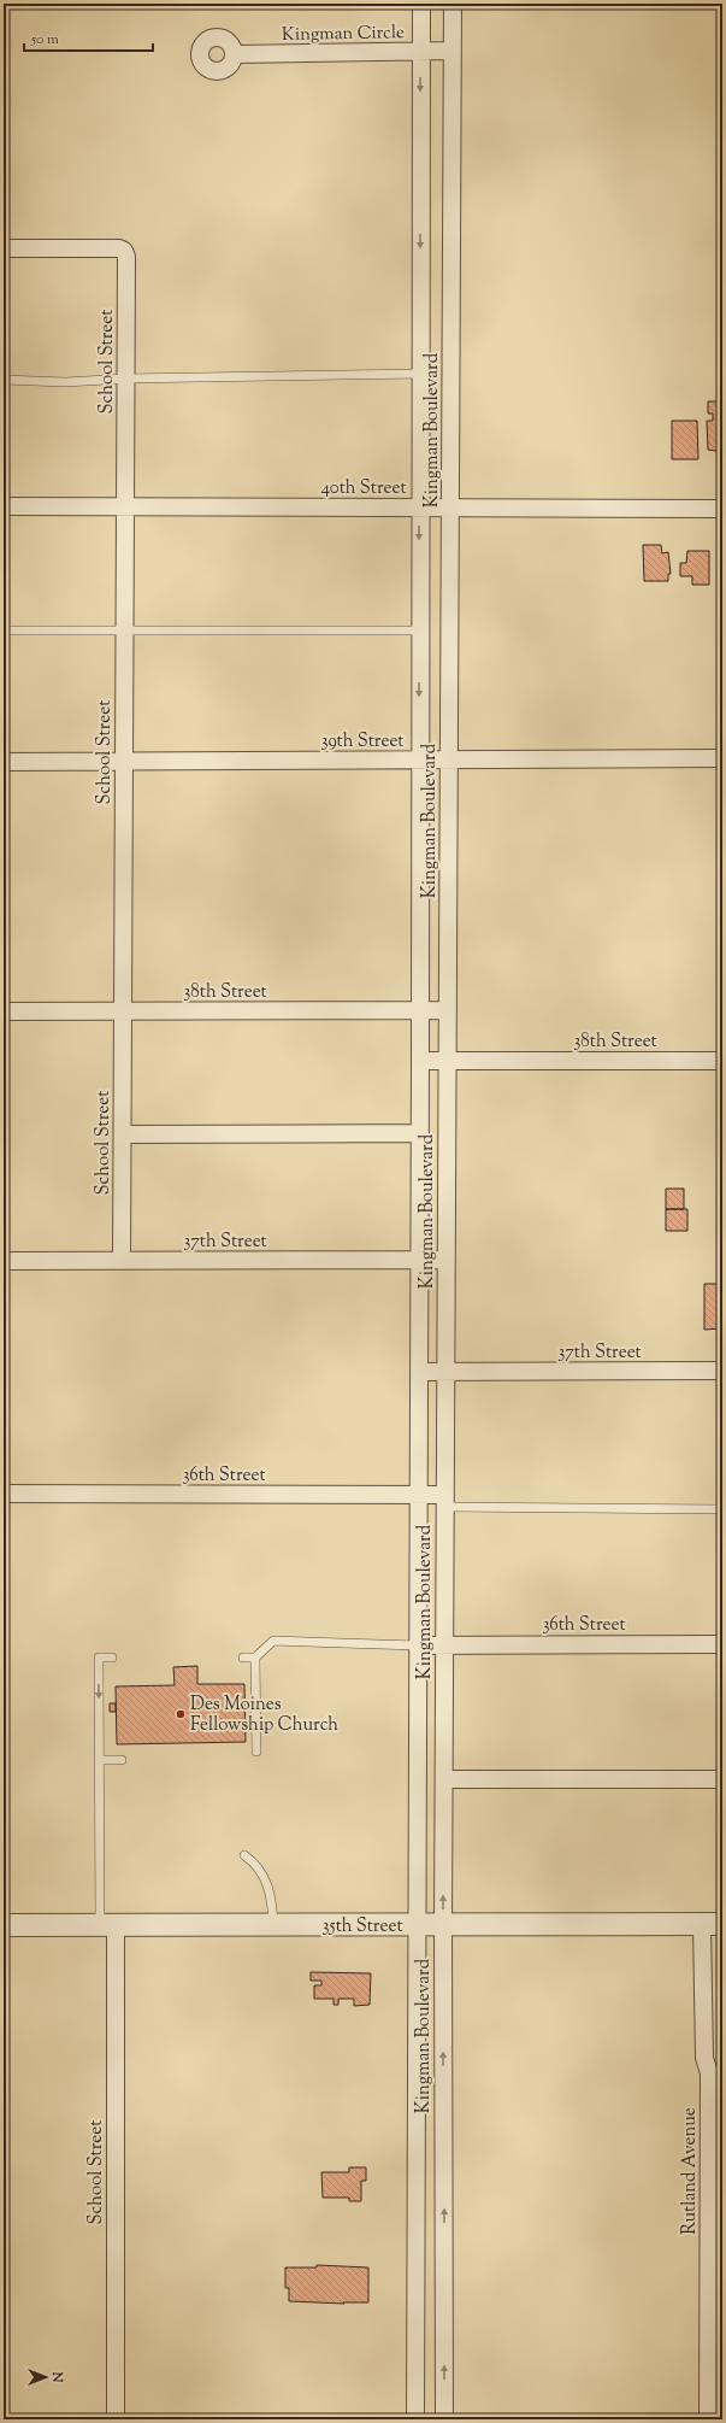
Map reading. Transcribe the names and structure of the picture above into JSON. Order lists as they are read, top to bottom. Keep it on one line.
{"streets":{"street":["Kingman Circle","School Street","Kingman Boulevard","40th Street","39th Street","38th Street","37th Street","36th Street","35th Street","Rutland Avenue"]},"crossings":[["Kingman Circle","Kingman Boulevard"],["School Street","40th Street"],["School Street","39th Street"],["School Street","38th Street"],["School Street","37th Street"],["School Street","35th Street"],["Kingman Boulevard","40th Street"],["Kingman Boulevard","39th Street"],["Kingman Boulevard","38th Street"],["Kingman Boulevard","37th Street"],["Kingman Boulevard","36th Street"],["Kingman Boulevard","35th Street"],["35th Street","Rutland Avenue"]],"places":["Des Moines Fellowship Church"],"scale_bar":"50 m","north":"right"}
